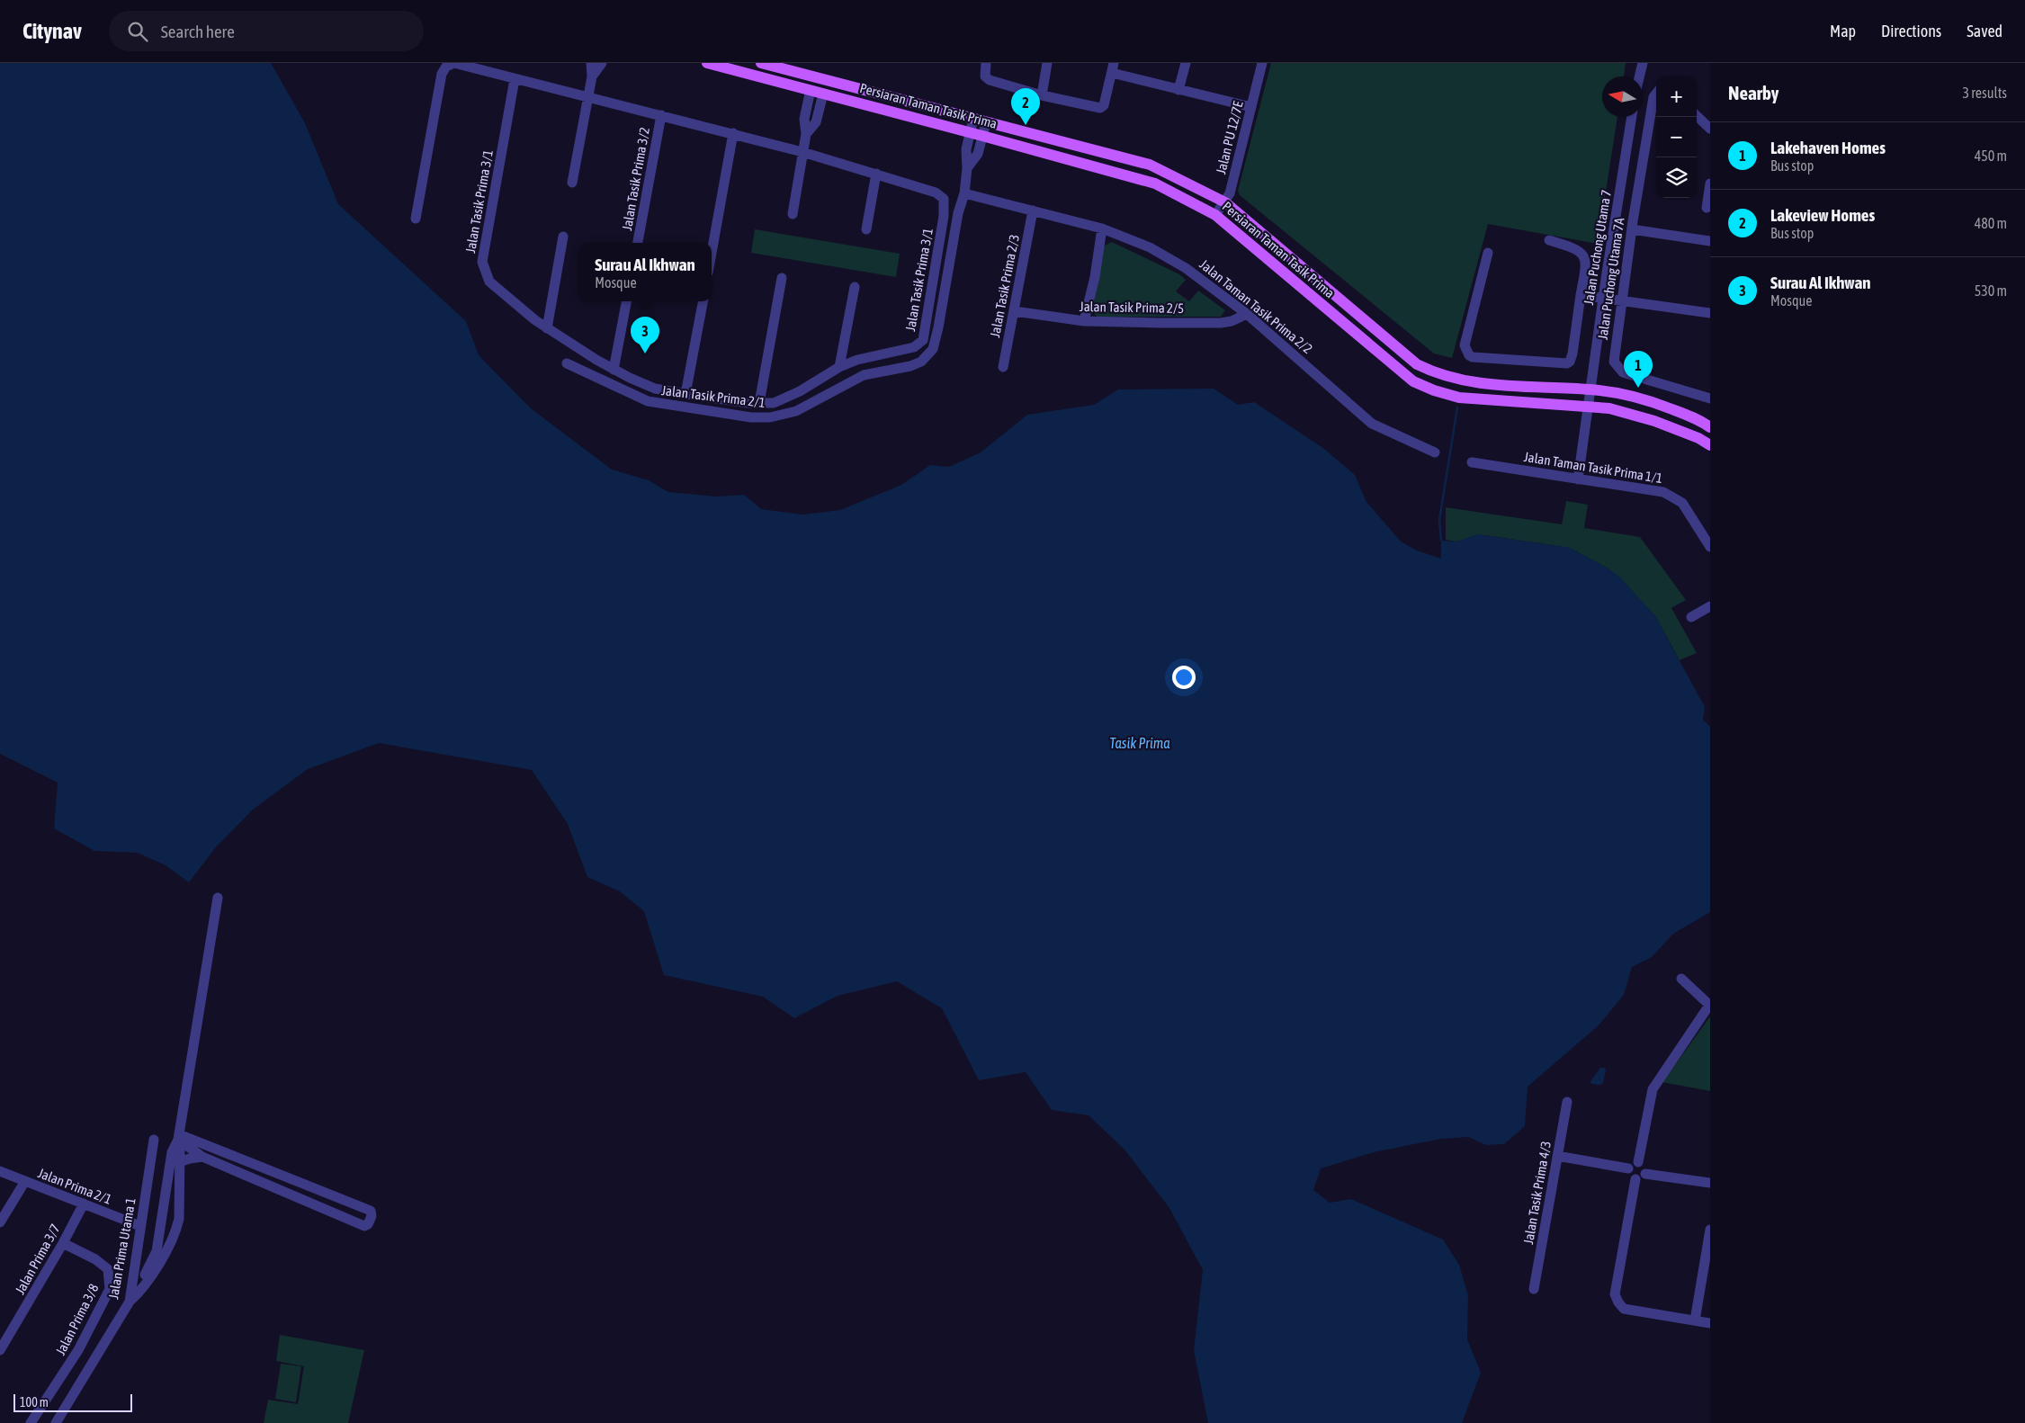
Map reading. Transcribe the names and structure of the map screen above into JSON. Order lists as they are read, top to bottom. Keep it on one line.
{"streets":{"main road":["Persiaran Taman Tasik Prima"],"street":["Jalan PU 12/7E","Jalan Tasik Prima 3/2","Jalan Tasik Prima 3/1","Jalan Puchong Utama 7","Jalan Puchong Utama 7A","Jalan Tasik Prima 2/3","Jalan Taman Tasik Prima 2/2","Jalan Tasik Prima 2/5","Jalan Tasik Prima 2/1","Jalan Taman Tasik Prima 1/1","Jalan Prima 2/1","Jalan Tasik Prima 4/3","Jalan Prima Utama 1","Jalan Prima 3/7","Jalan Prima 3/8"]},"crossings":[["Persiaran Taman Tasik Prima","Jalan PU 12/7E"],["Persiaran Taman Tasik Prima","Jalan Puchong Utama 7"],["Persiaran Taman Tasik Prima","Jalan Tasik Prima 2/1"],["Jalan Tasik Prima 3/2","Jalan Tasik Prima 3/1"],["Jalan Puchong Utama 7","Jalan Taman Tasik Prima 1/1"],["Jalan Tasik Prima 2/3","Jalan Taman Tasik Prima 2/2"],["Jalan Tasik Prima 2/3","Jalan Tasik Prima 2/5"],["Jalan Taman Tasik Prima 2/2","Jalan Tasik Prima 2/5"],["Jalan Taman Tasik Prima 2/2","Jalan Tasik Prima 2/1"],["Jalan Prima 2/1","Jalan Prima Utama 1"],["Jalan Prima 2/1","Jalan Prima 3/7"],["Jalan Prima 3/7","Jalan Prima 3/8"]],"water":["Tasik Prima"],"scale_bar":"100 m","north":"left","page":{"header":"Citynav","search":"Search here","nav":["Map","Directions","Saved"],"heading":["Nearby","3 results"],"map_buttons":["+","−"],"pins":["2","3","1"],"list":[{"mark":"1","name":"Lakehaven Homes","note":"Bus stop","value":"450 m"},{"mark":"2","name":"Lakeview Homes","note":"Bus stop","value":"480 m"},{"mark":"3","name":"Surau Al Ikhwan","note":"Mosque","value":"530 m"}],"popup":["Surau Al Ikhwan","Mosque"],"scale":"100 m"}}
